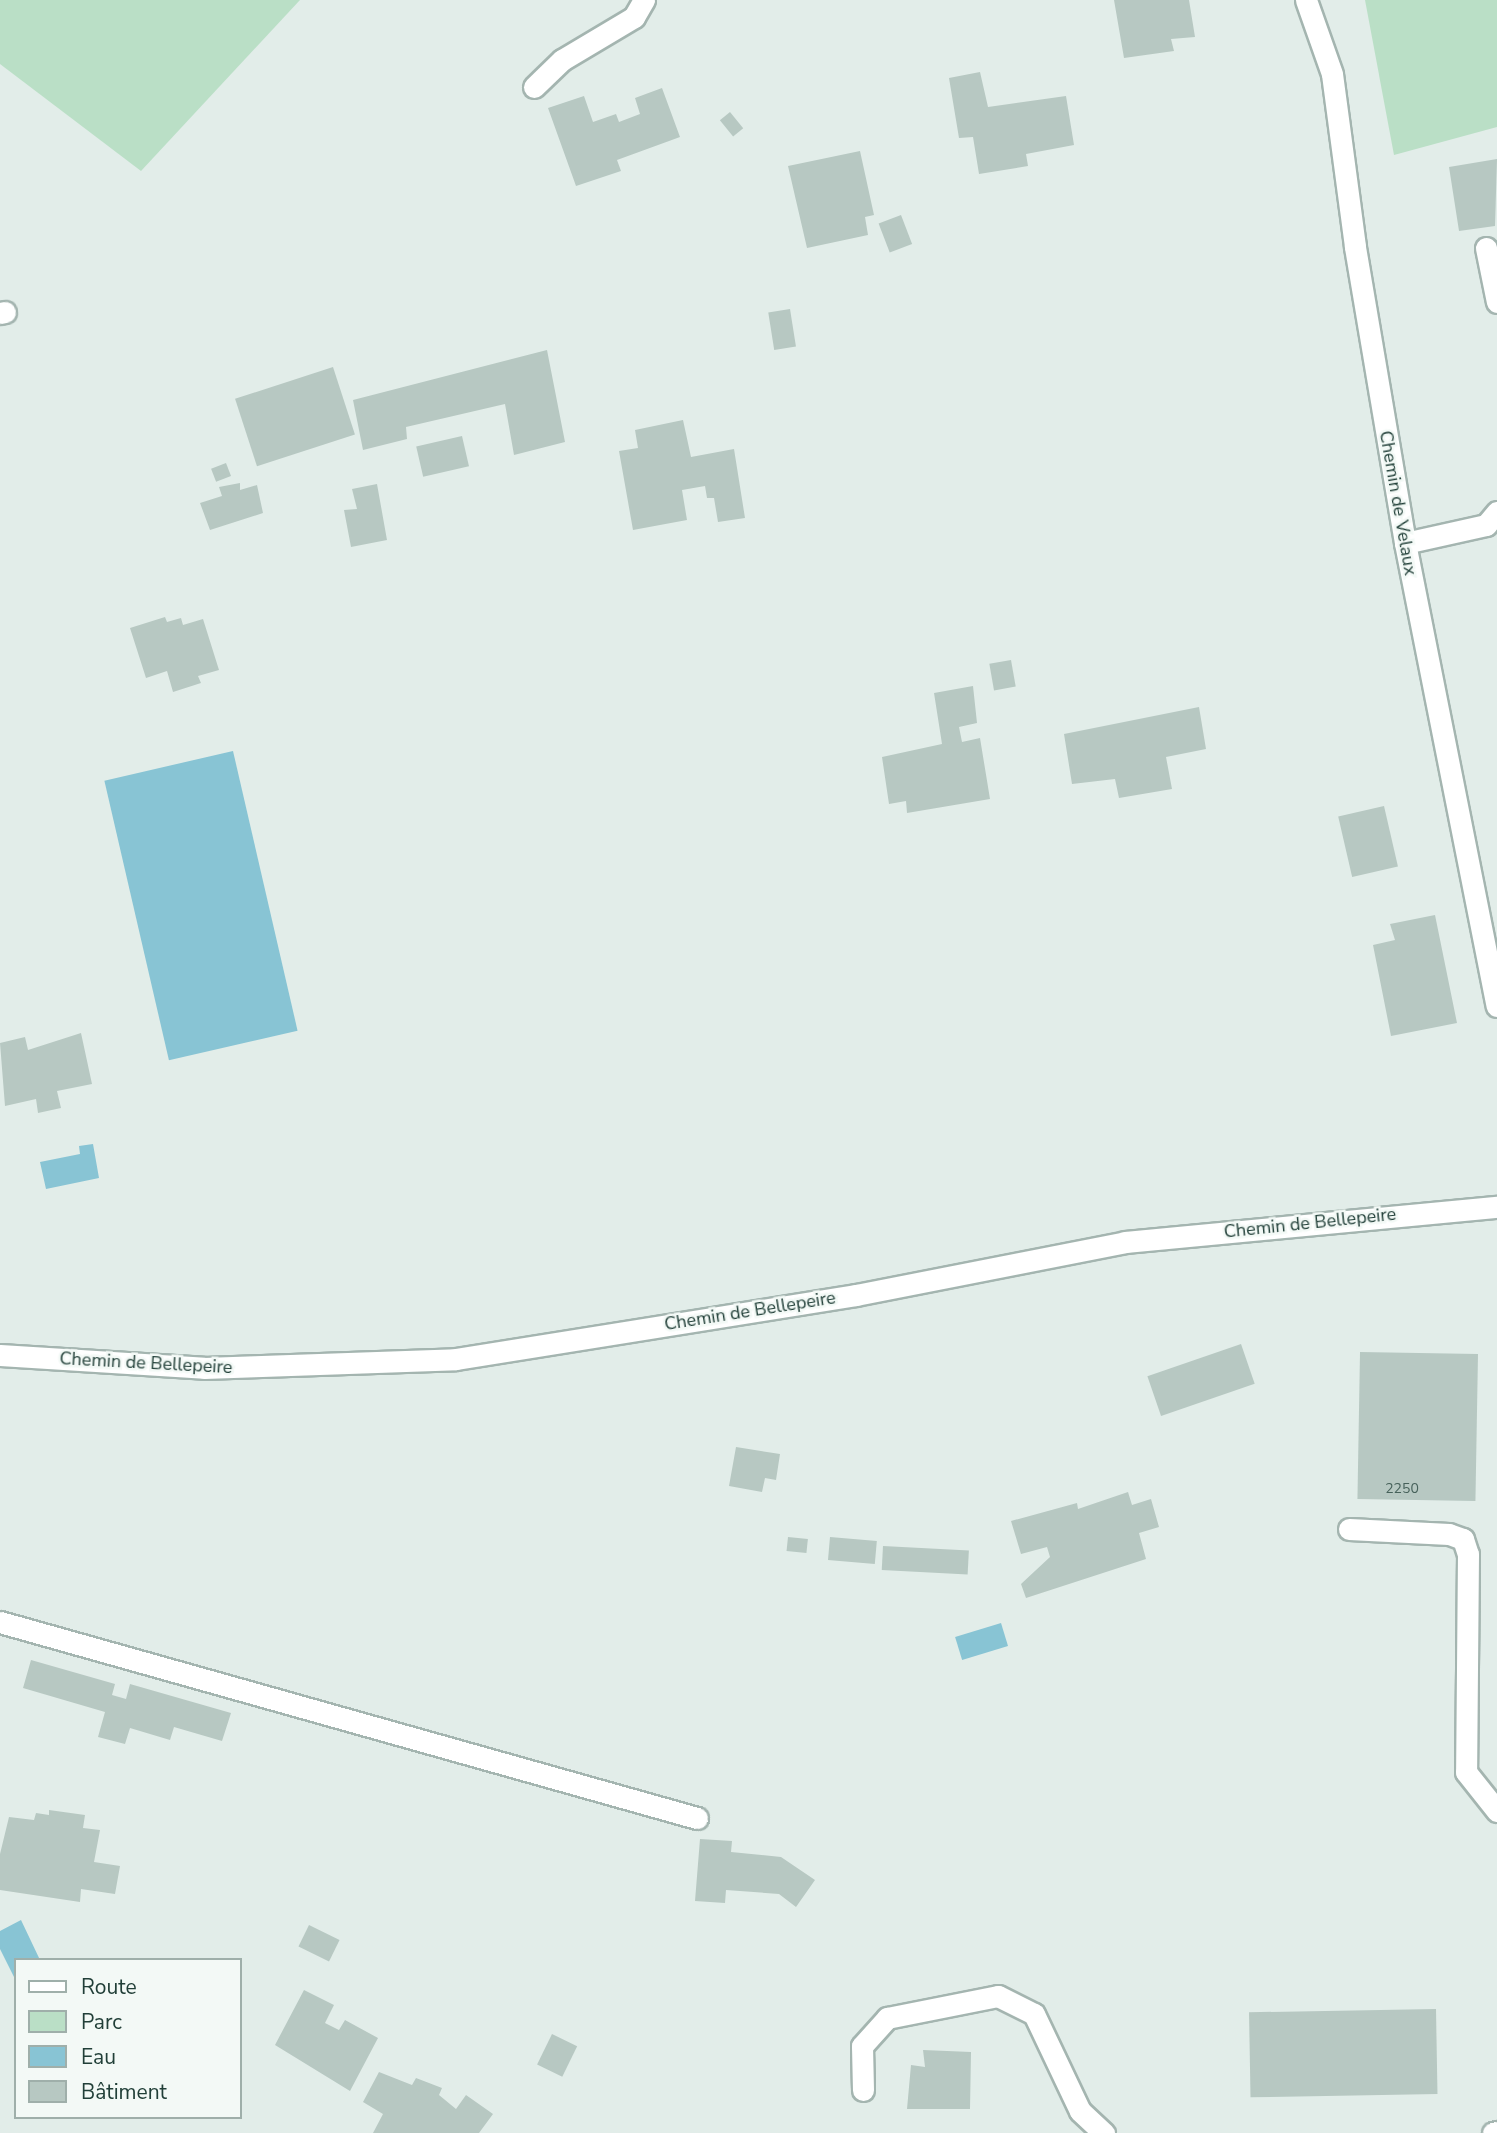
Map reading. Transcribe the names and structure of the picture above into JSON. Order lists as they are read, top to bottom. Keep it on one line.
{"streets":{"street":["Chemin de Velaux","Chemin de Bellepeire"]},"house_numbers":["2250"],"legend":["Route","Parc","Eau","Bâtiment"]}
